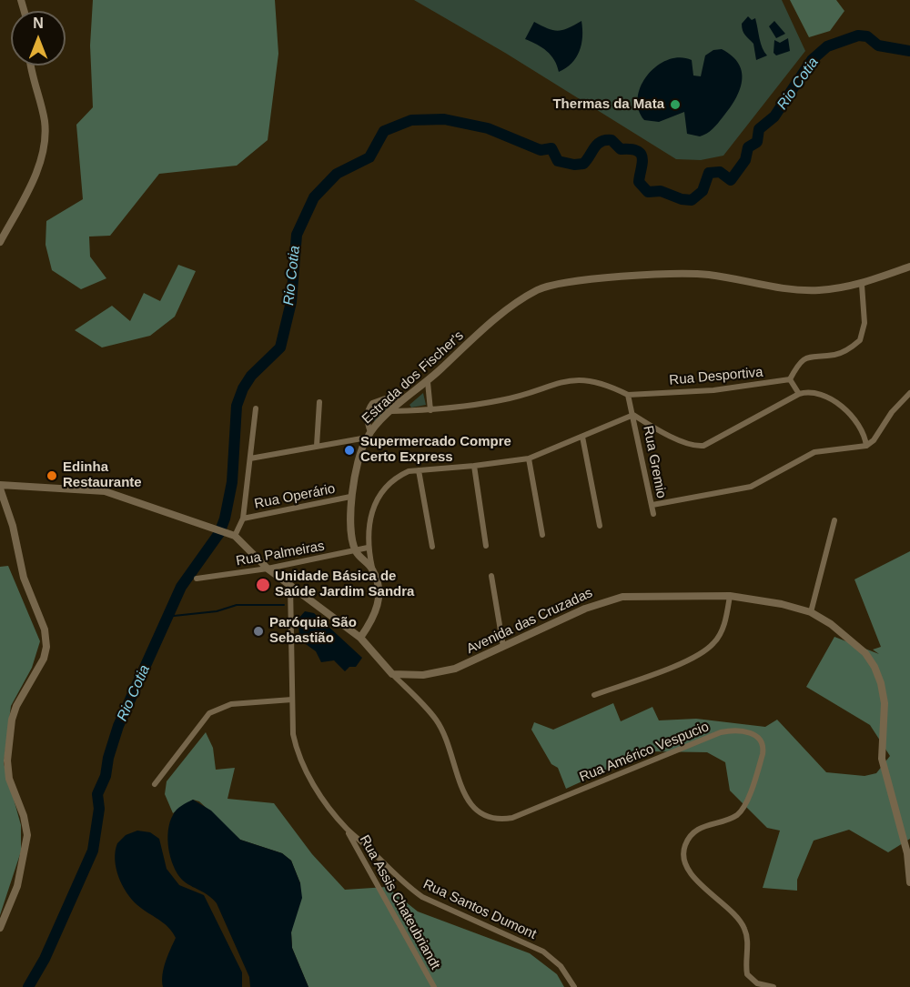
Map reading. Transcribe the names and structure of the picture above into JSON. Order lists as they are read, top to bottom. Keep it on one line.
{"streets":{"street":["Rua Desportiva","Estrada dos Fischer's","Rua Gremio","Rua Operário","Rua Palmeiras","Avenida das Cruzadas","Rua Américo Vespucio","Rua Assis Chateubriandt","Rua Santos Dumont"]},"crossings":[["Rua Desportiva","Rua Gremio"],["Estrada dos Fischer's","Rua Operário"],["Estrada dos Fischer's","Rua Palmeiras"],["Avenida das Cruzadas","Rua Américo Vespucio"],["Rua Assis Chateubriandt","Rua Santos Dumont"]],"water":["Rio Cotia"],"places":["Thermas da Mata","Supermercado Compre Certo Express","Edinha Restaurante","Unidade Básica de Saúde Jardim Sandra","Paróquia São Sebastião"],"north":"top"}
